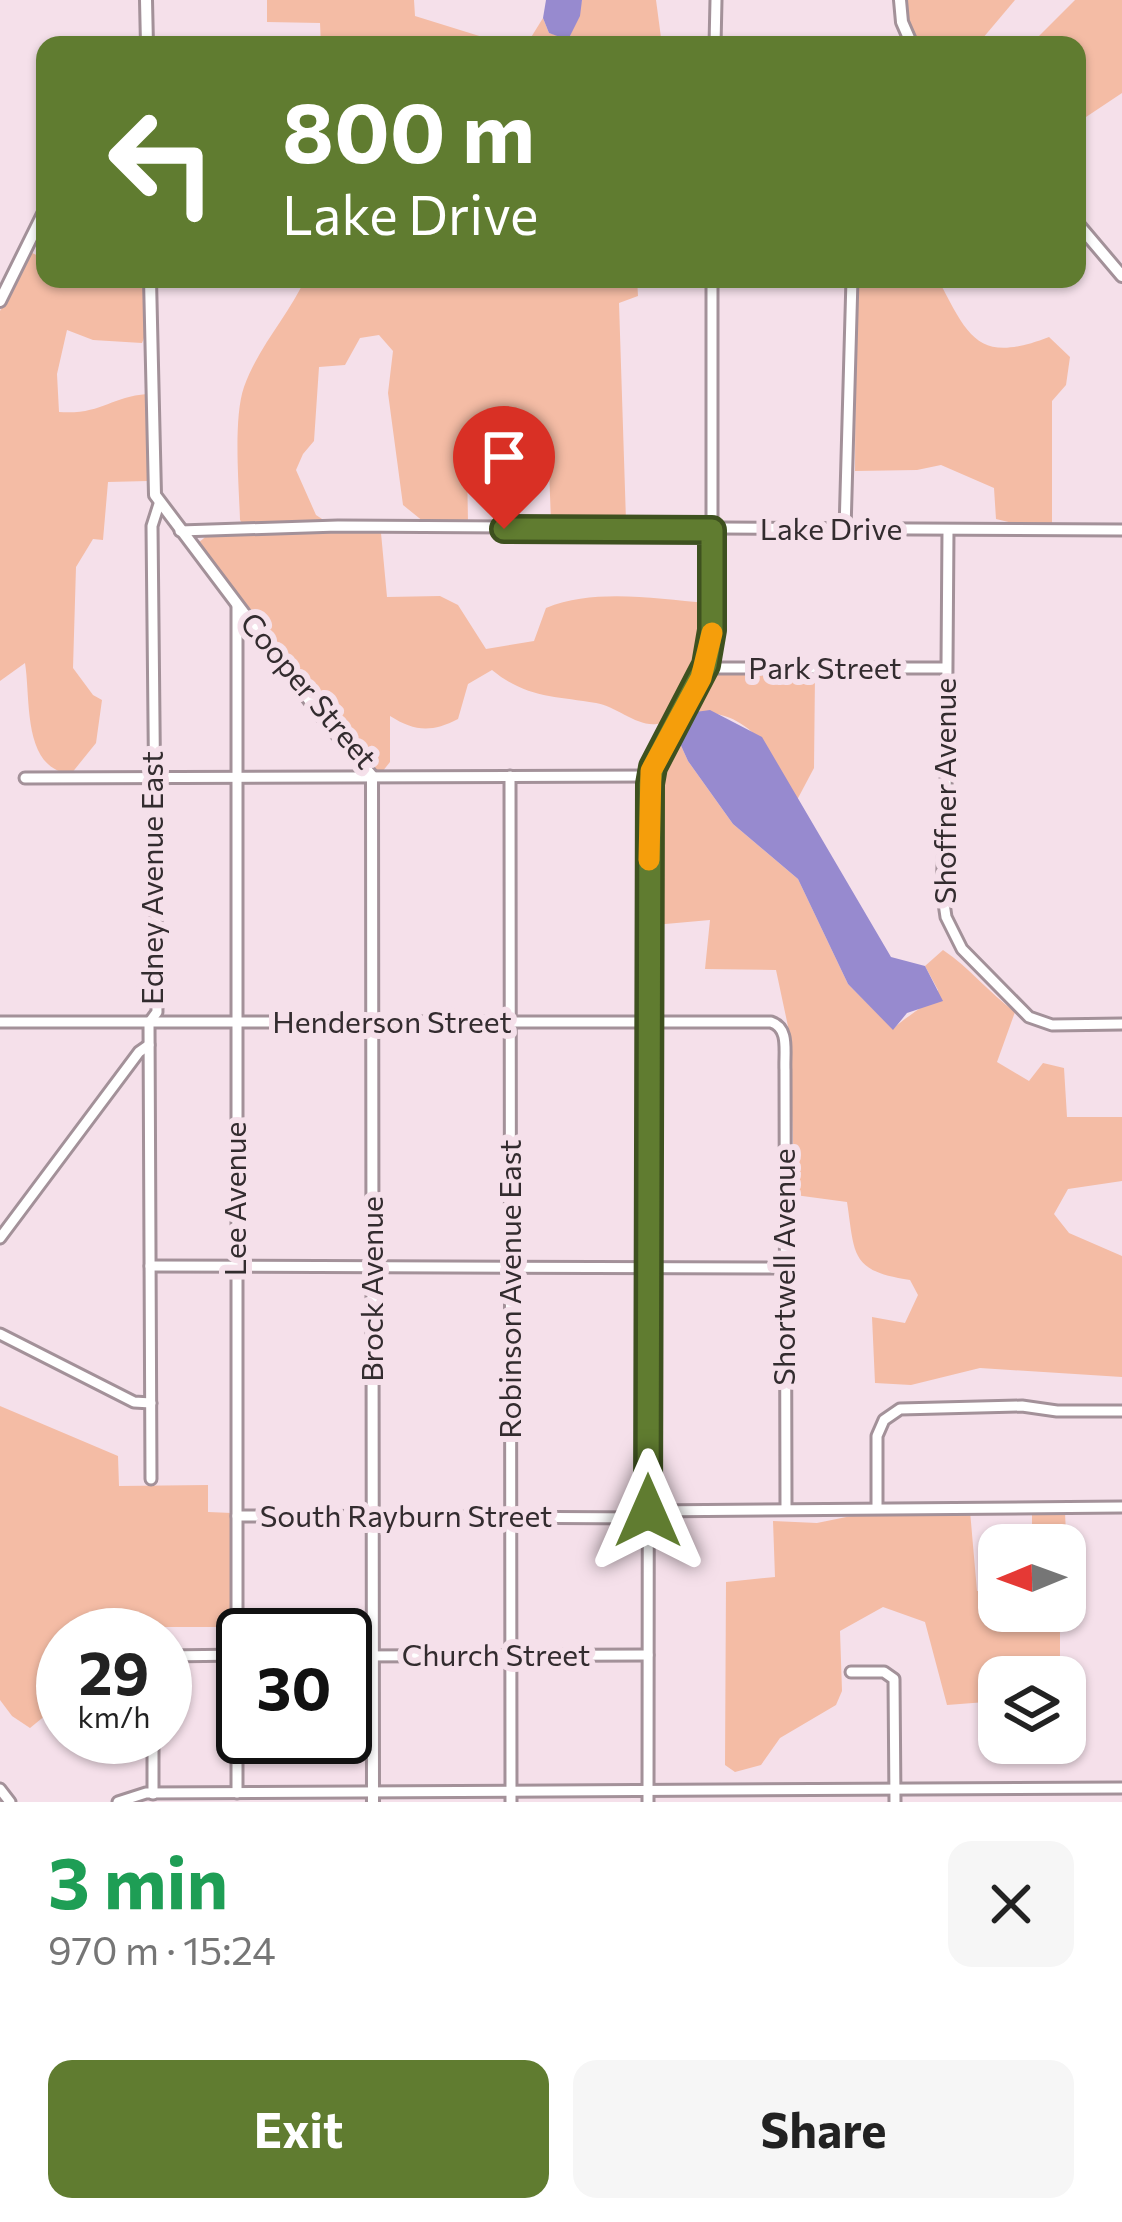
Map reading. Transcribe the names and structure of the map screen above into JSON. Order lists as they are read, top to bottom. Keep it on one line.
{"streets":{"street":["Lake Drive","Park Street","Cooper Street","Shoffner Avenue","Edney Avenue East","Henderson Street","Lee Avenue","Shortwell Avenue","Brock Avenue","Robinson Avenue East","South Rayburn Street","Church Street"]},"crossings":[["Lake Drive","Cooper Street"],["Lake Drive","Shoffner Avenue"],["Park Street","Shoffner Avenue"],["Cooper Street","Edney Avenue East"],["Cooper Street","Lee Avenue"],["Cooper Street","Brock Avenue"],["Cooper Street","Robinson Avenue East"],["Edney Avenue East","Henderson Street"],["Henderson Street","Lee Avenue"],["Henderson Street","Shortwell Avenue"],["Henderson Street","Brock Avenue"],["Henderson Street","Robinson Avenue East"],["Lee Avenue","South Rayburn Street"],["Shortwell Avenue","South Rayburn Street"],["Brock Avenue","South Rayburn Street"],["Brock Avenue","Church Street"],["Robinson Avenue East","South Rayburn Street"],["Robinson Avenue East","Church Street"]],"north":"left","page":{"turn":["800 m","Lake Drive"],"speed":"29 km/h","limit":"30","heading":["3 min","970 m · 15:24"],"buttons":["Exit","Share"]}}
